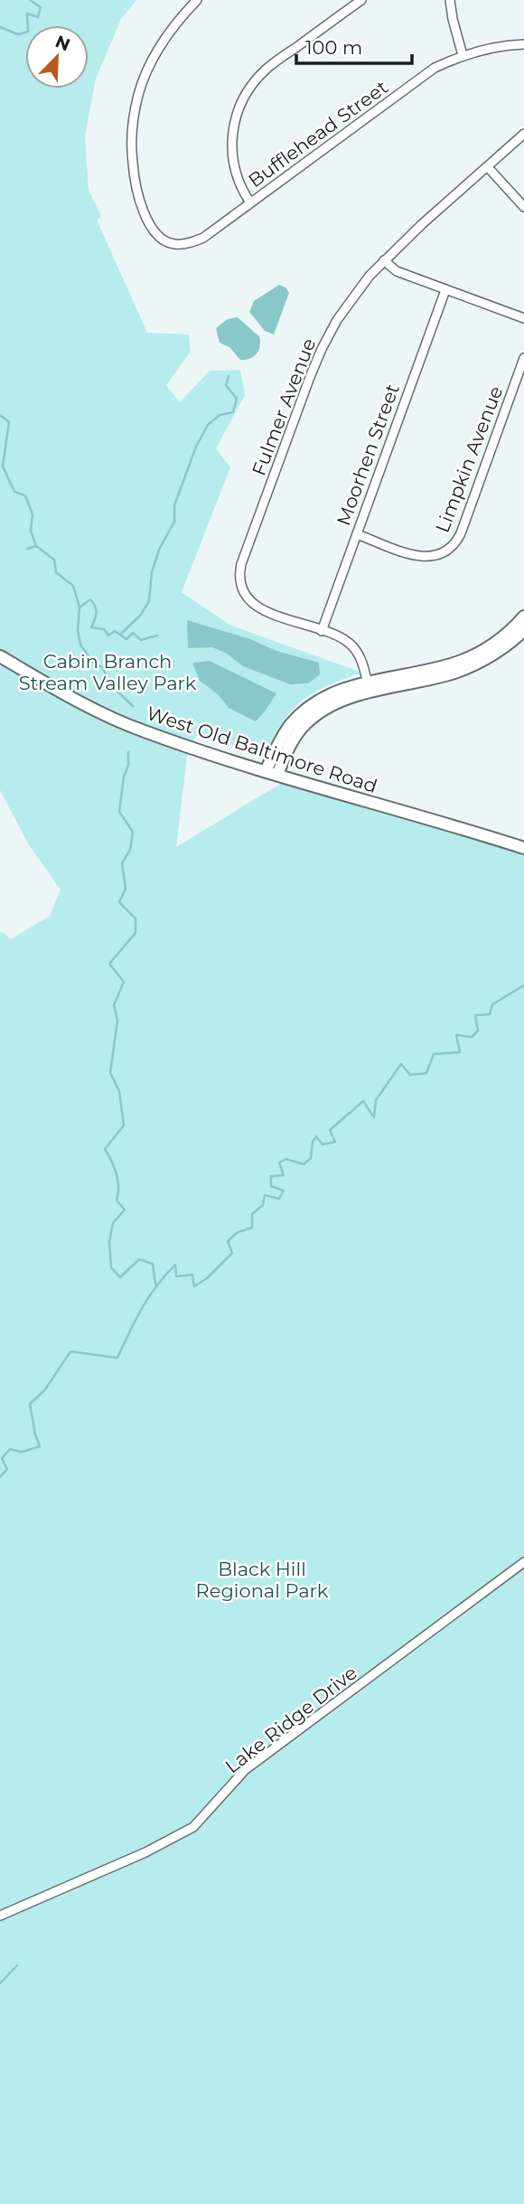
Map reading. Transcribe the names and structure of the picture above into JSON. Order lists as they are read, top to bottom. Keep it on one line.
{"streets":{"street":["Bufflehead Street","Fulmer Avenue","Moorhen Street","Limpkin Avenue","West Old Baltimore Road","Lake Ridge Drive"]},"crossings":[["Fulmer Avenue","Moorhen Street"],["Moorhen Street","Limpkin Avenue"]],"parks":["Cabin Branch Stream Valley Park","Black Hill Regional Park"],"scale_bar":"100 m","north":"top right"}
